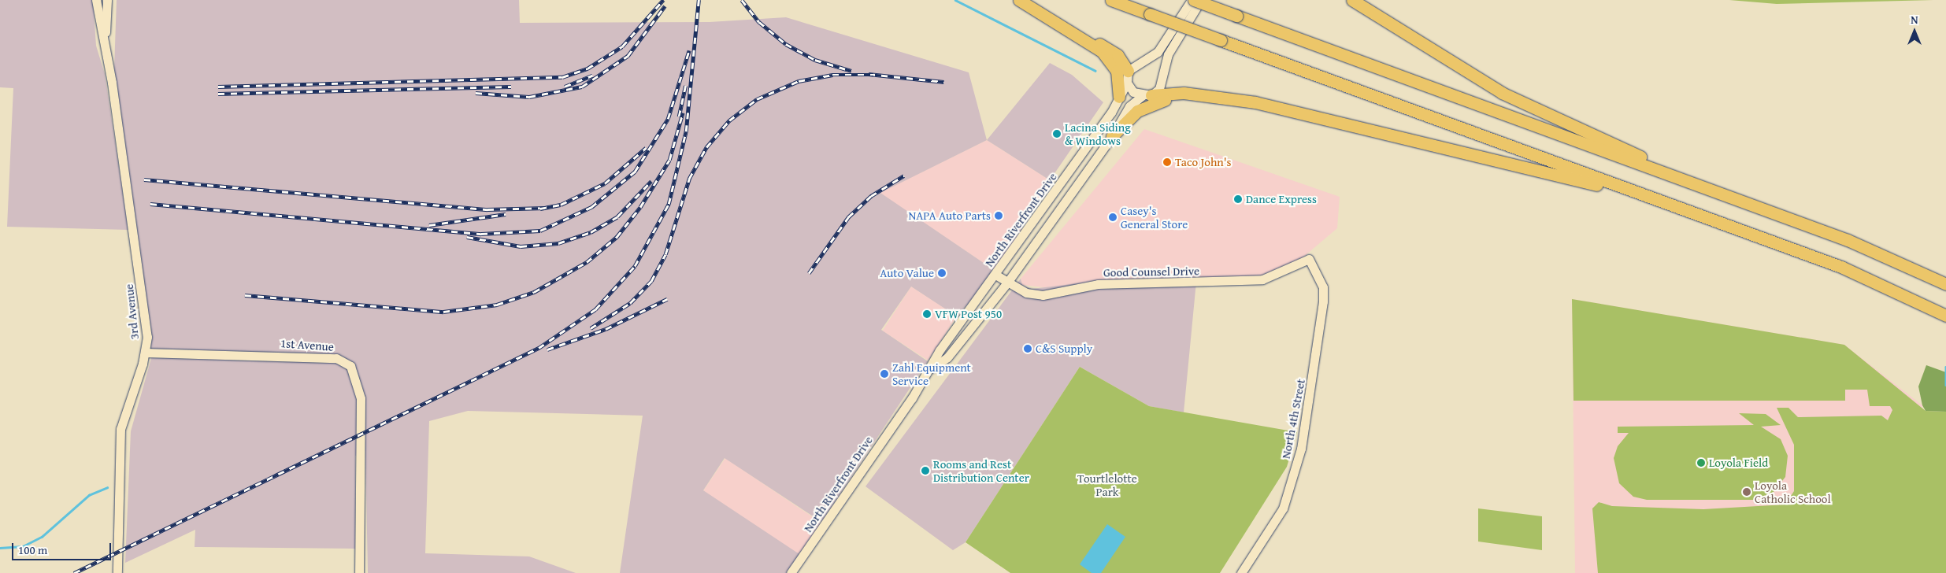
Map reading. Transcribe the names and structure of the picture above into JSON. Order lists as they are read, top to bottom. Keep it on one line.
{"streets":{"street":["North Riverfront Drive","Good Counsel Drive","3rd Avenue","1st Avenue","North 4th Street"]},"crossings":[["North Riverfront Drive","Good Counsel Drive"],["Good Counsel Drive","North 4th Street"],["3rd Avenue","1st Avenue"]],"parks":["Tourtlelotte Park"],"places":["Lacina Siding & Windows","Taco John's","Dance Express","NAPA Auto Parts","Casey's General Store","Auto Value","VFW Post 950","C&S Supply","Zahl Equipment Service","Loyola Field","Rooms and Rest Distribution Center","Loyola Catholic School"],"scale_bar":"100 m","north":"top"}
